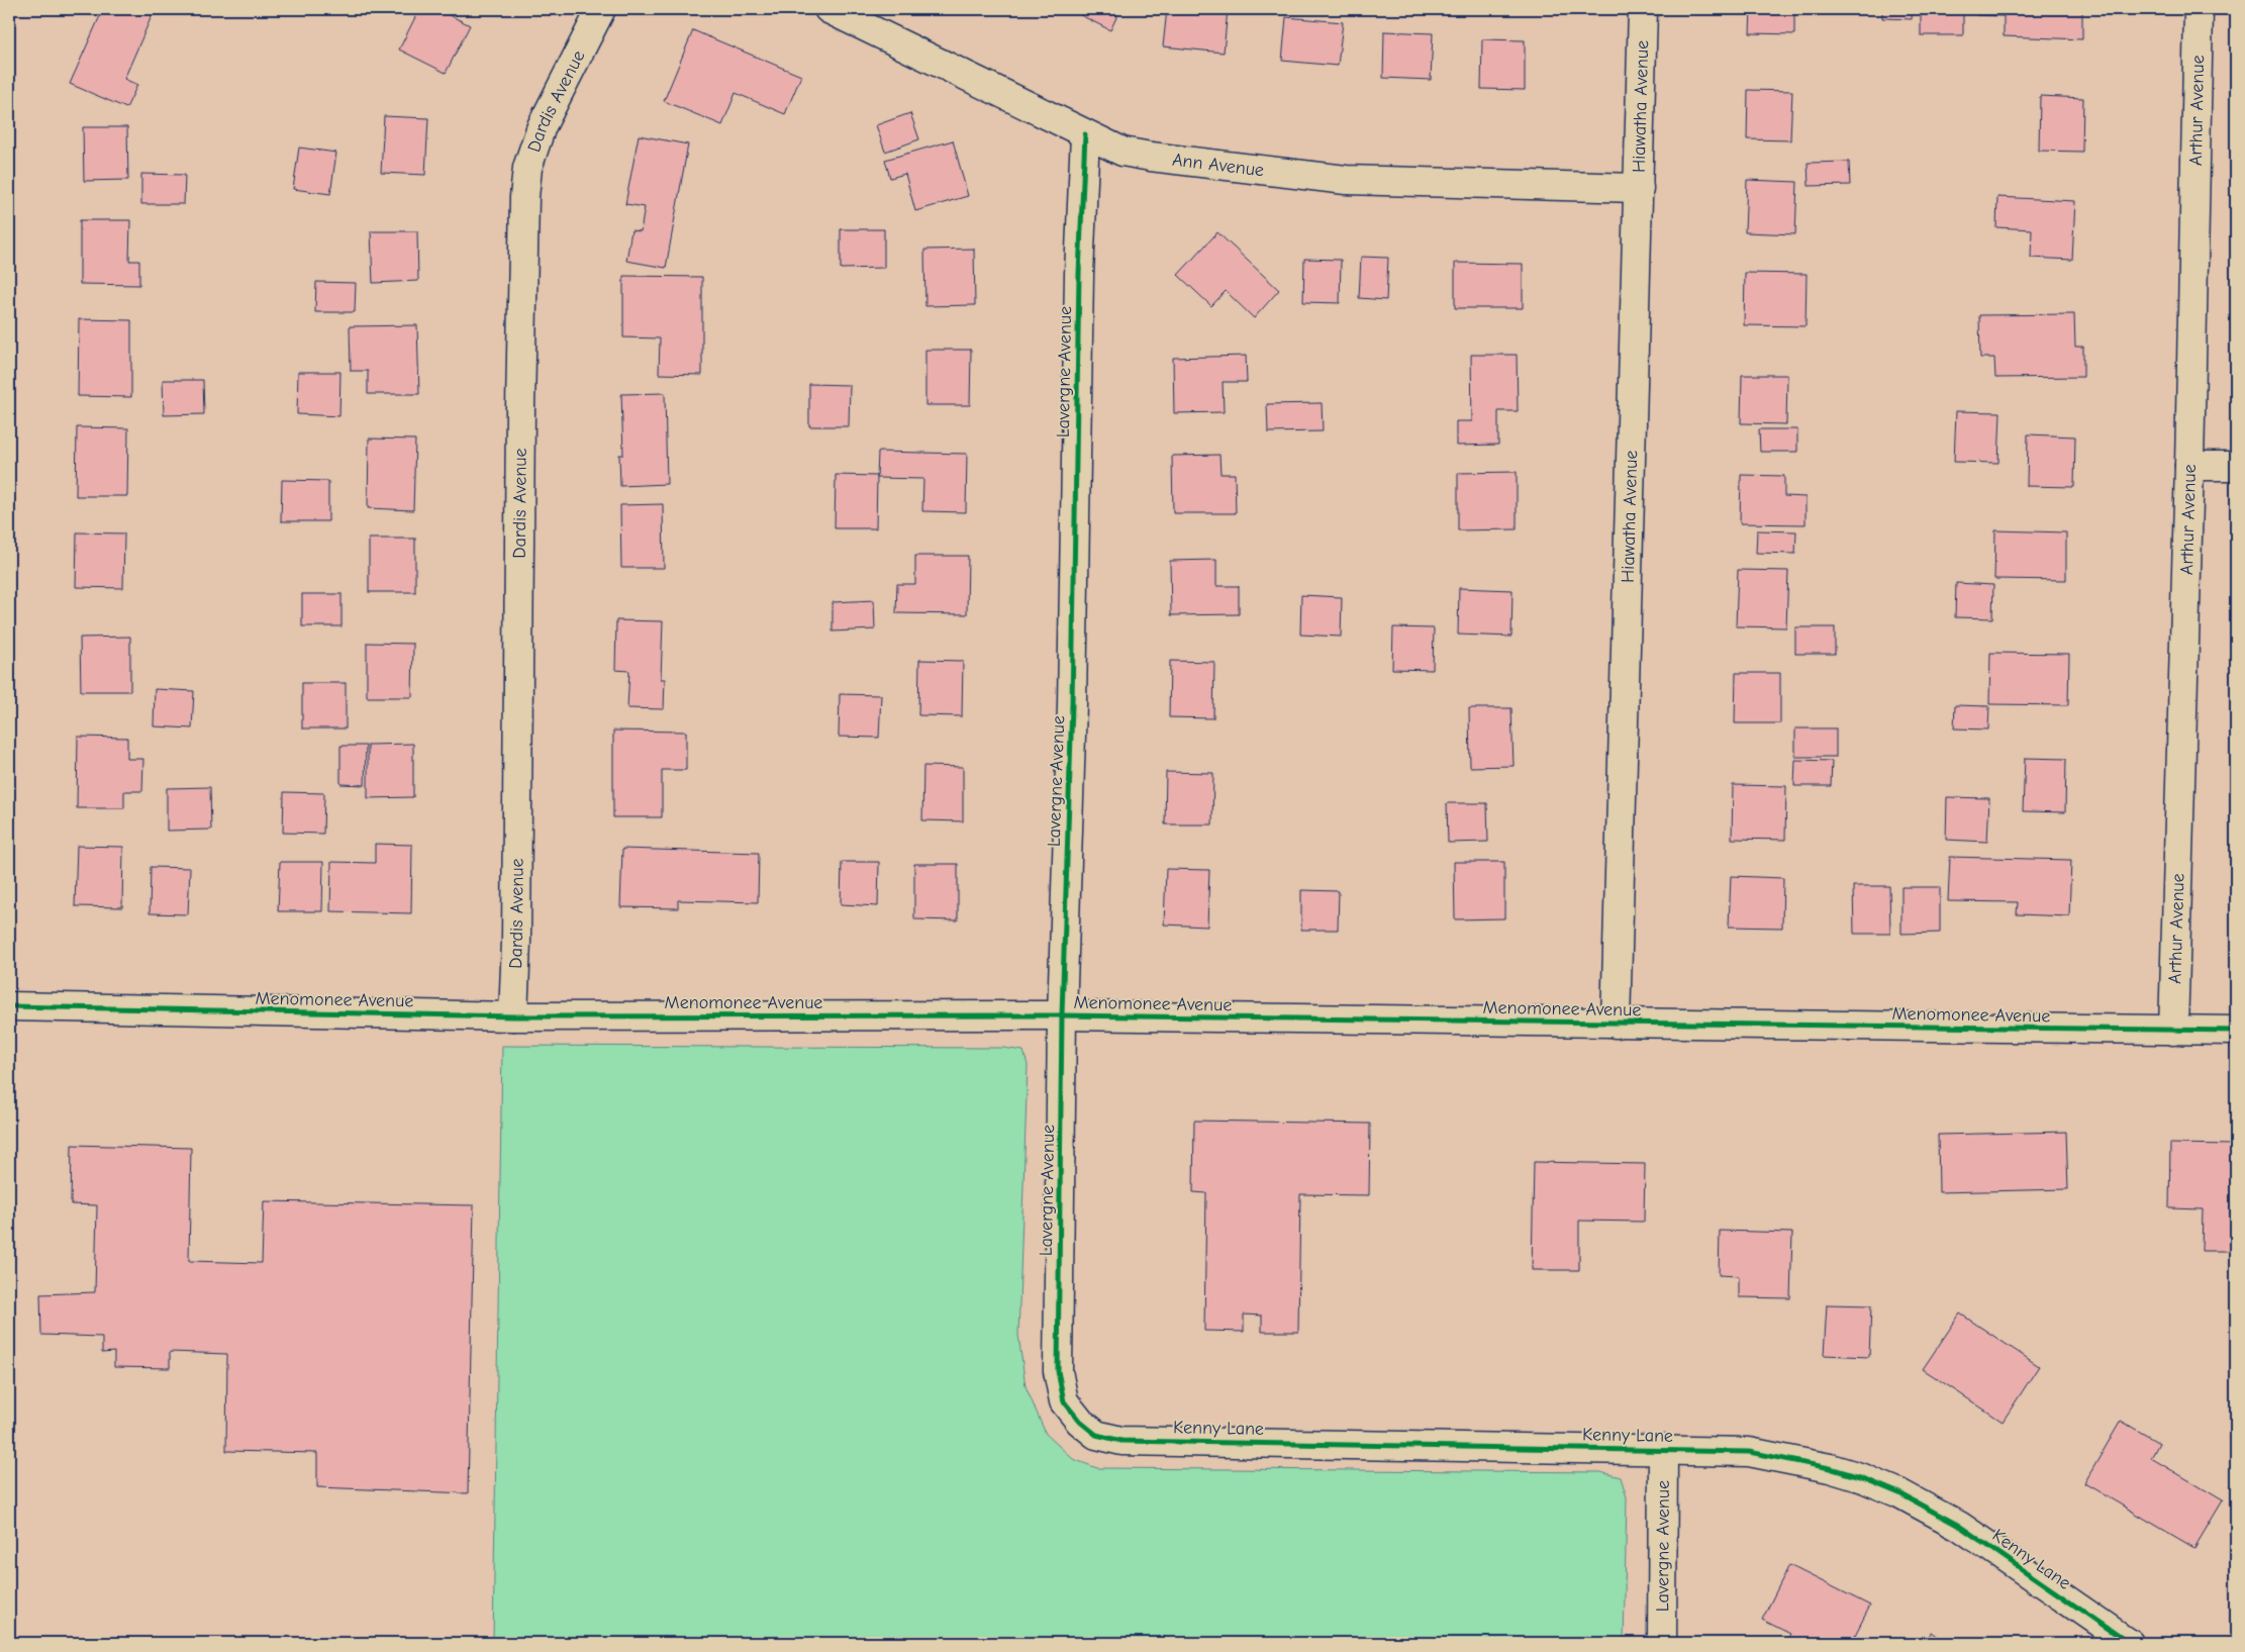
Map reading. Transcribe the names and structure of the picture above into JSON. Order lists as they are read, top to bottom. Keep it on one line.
{"streets":{"street":["Dardis Avenue","Hiawatha Avenue","Arthur Avenue","Ann Avenue","Lavergne Avenue","Menomonee Avenue","Kenny Lane"]},"crossings":[["Dardis Avenue","Menomonee Avenue"],["Hiawatha Avenue","Ann Avenue"],["Hiawatha Avenue","Menomonee Avenue"],["Arthur Avenue","Menomonee Avenue"],["Ann Avenue","Lavergne Avenue"],["Lavergne Avenue","Menomonee Avenue"],["Lavergne Avenue","Kenny Lane"]]}
